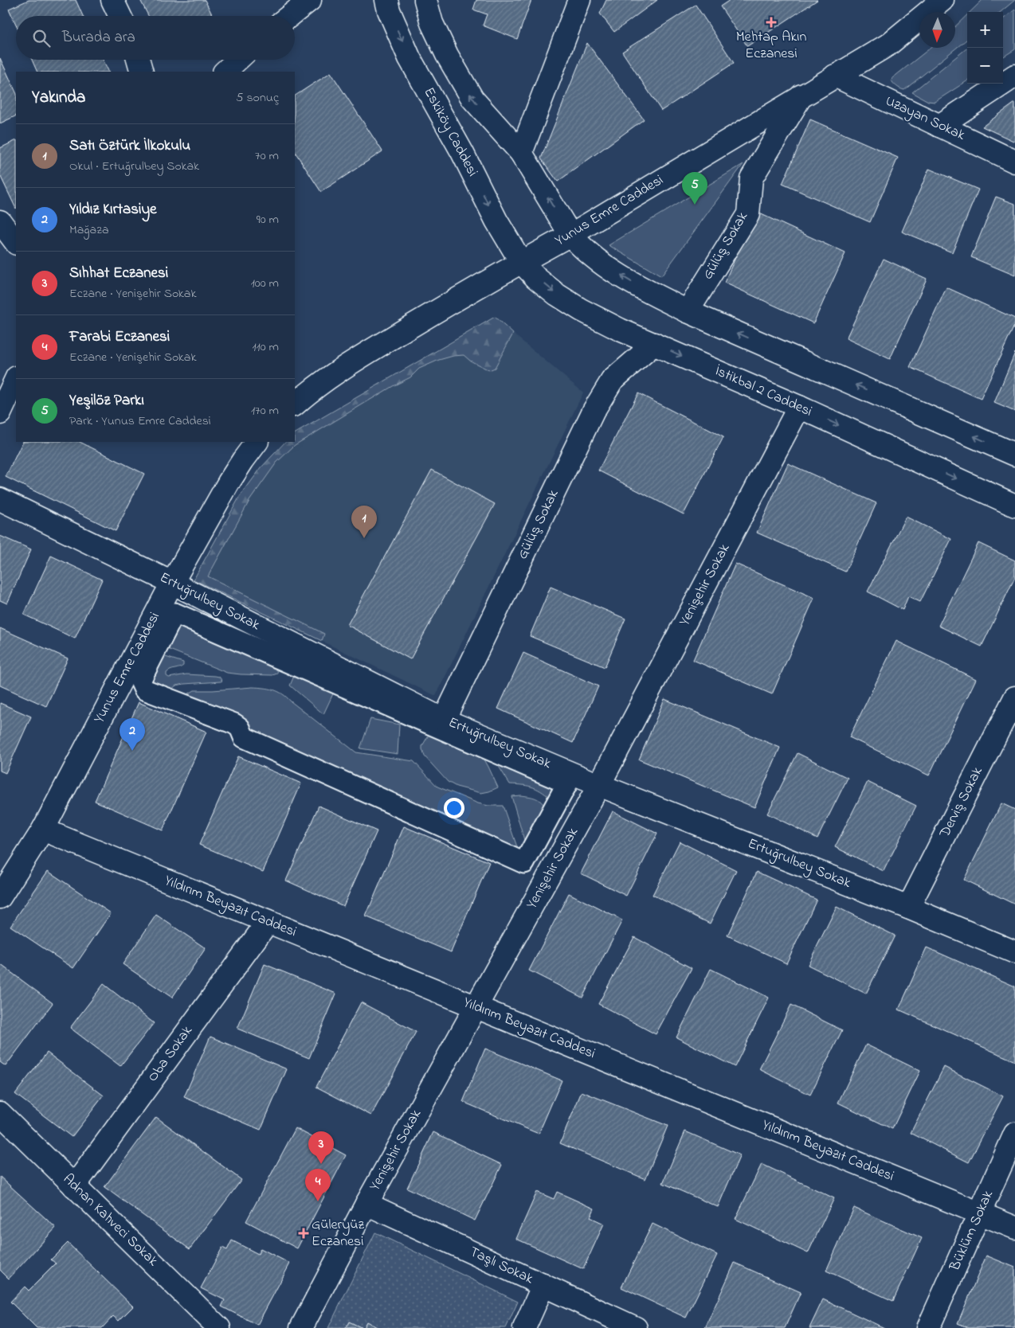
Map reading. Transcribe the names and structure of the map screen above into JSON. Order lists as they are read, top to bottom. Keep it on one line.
{"streets":{"street":["Uzayan Sokak","Eskiköy Caddesi","Yunus Emre Caddesi","Gülüş Sokak","İstikbal 2 Caddesi","Yenişehir Sokak","Ertuğrulbey Sokak","Derviş Sokak","Yıldırım Beyazıt Caddesi","Oba Sokak","Adnan Kahveci Sokak","Büklüm Sokak","Taşlı Sokak"]},"crossings":[["Uzayan Sokak","Yunus Emre Caddesi"],["Eskiköy Caddesi","Yunus Emre Caddesi"],["Eskiköy Caddesi","İstikbal 2 Caddesi"],["Yunus Emre Caddesi","Gülüş Sokak"],["Yunus Emre Caddesi","İstikbal 2 Caddesi"],["Yunus Emre Caddesi","Ertuğrulbey Sokak"],["Yunus Emre Caddesi","Yıldırım Beyazıt Caddesi"],["Gülüş Sokak","İstikbal 2 Caddesi"],["Gülüş Sokak","Ertuğrulbey Sokak"],["İstikbal 2 Caddesi","Yenişehir Sokak"],["Yenişehir Sokak","Ertuğrulbey Sokak"],["Yenişehir Sokak","Yıldırım Beyazıt Caddesi"],["Yenişehir Sokak","Taşlı Sokak"],["Ertuğrulbey Sokak","Derviş Sokak"],["Yıldırım Beyazıt Caddesi","Oba Sokak"],["Yıldırım Beyazıt Caddesi","Büklüm Sokak"],["Oba Sokak","Adnan Kahveci Sokak"]],"places":{"health":["Mehtap Akın Eczanesi","Güleryüz Eczanesi"]},"north":"bottom","page":{"map_buttons":["+","−"],"search":"Burada ara","heading":["Yakında","5 sonuç"],"list":[{"mark":"1","name":"Satı Öztürk İlkokulu","note":"Okul · Ertuğrulbey Sokak","value":"70 m"},{"mark":"2","name":"Yıldız Kırtasiye","note":"Mağaza","value":"90 m"},{"mark":"3","name":"Sıhhat Eczanesi","note":"Eczane · Yenişehir Sokak","value":"100 m"},{"mark":"4","name":"Farabi Eczanesi","note":"Eczane · Yenişehir Sokak","value":"110 m"},{"mark":"5","name":"Yeşilöz Parkı","note":"Park · Yunus Emre Caddesi","value":"170 m"}],"pins":["5","1","2","3","4"]}}
